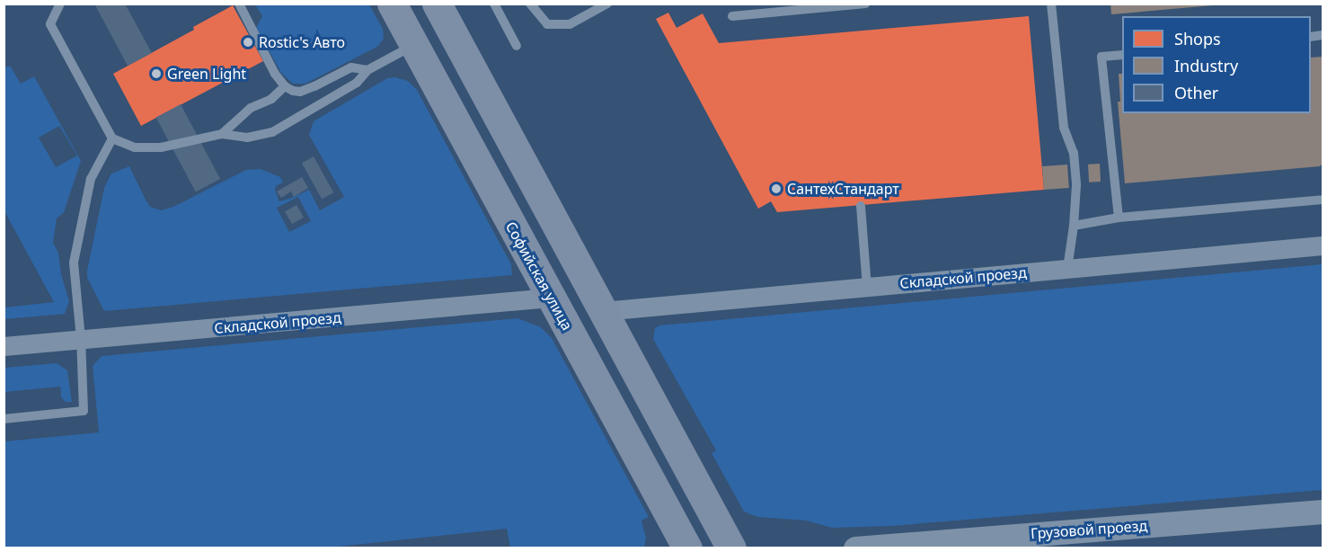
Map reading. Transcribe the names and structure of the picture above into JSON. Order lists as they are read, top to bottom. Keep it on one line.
{"streets":{"main road":["Софийская улица"],"street":["Складской проезд","Грузовой проезд"]},"crossings":[["Софийская улица","Складской проезд"]],"places":["Rostic's Авто","Green Light","СантехСтандарт"],"legend":["Shops","Industry","Other"]}
